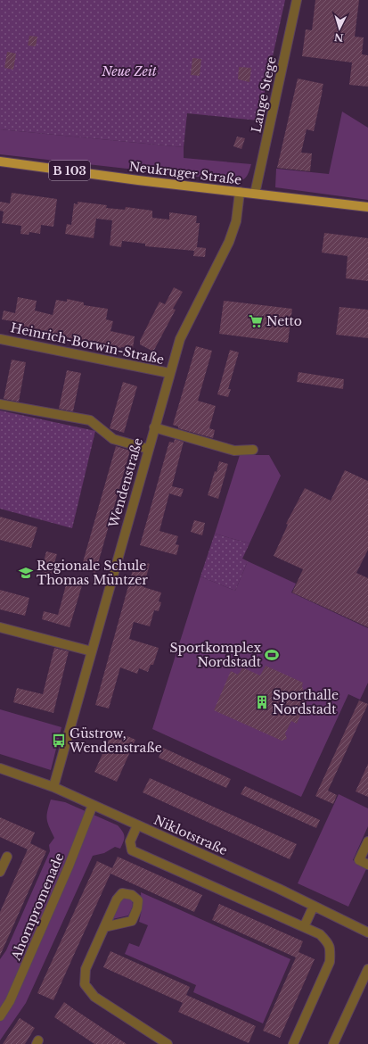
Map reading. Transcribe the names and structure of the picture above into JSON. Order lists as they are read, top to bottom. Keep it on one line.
{"streets":{"main road":["B 103","Neukruger Straße"],"street":["Lange Stege","Heinrich-Borwin-Straße","Wendenstraße","Niklotstraße","Ahornpromenade"]},"crossings":[["Lange Stege","Neukruger Straße"],["Neukruger Straße","Wendenstraße"],["Heinrich-Borwin-Straße","Wendenstraße"],["Wendenstraße","Niklotstraße"],["Niklotstraße","Ahornpromenade"]],"parks":["Neue Zeit"],"places":{"supermarket":["Netto"],"school or university":["Regionale Schule Thomas Müntzer"],"sports":["Sportkomplex Nordstadt"],"building":["Sporthalle Nordstadt"],"bus stop":["Güstrow, Wendenstraße"]},"north":"bottom"}
